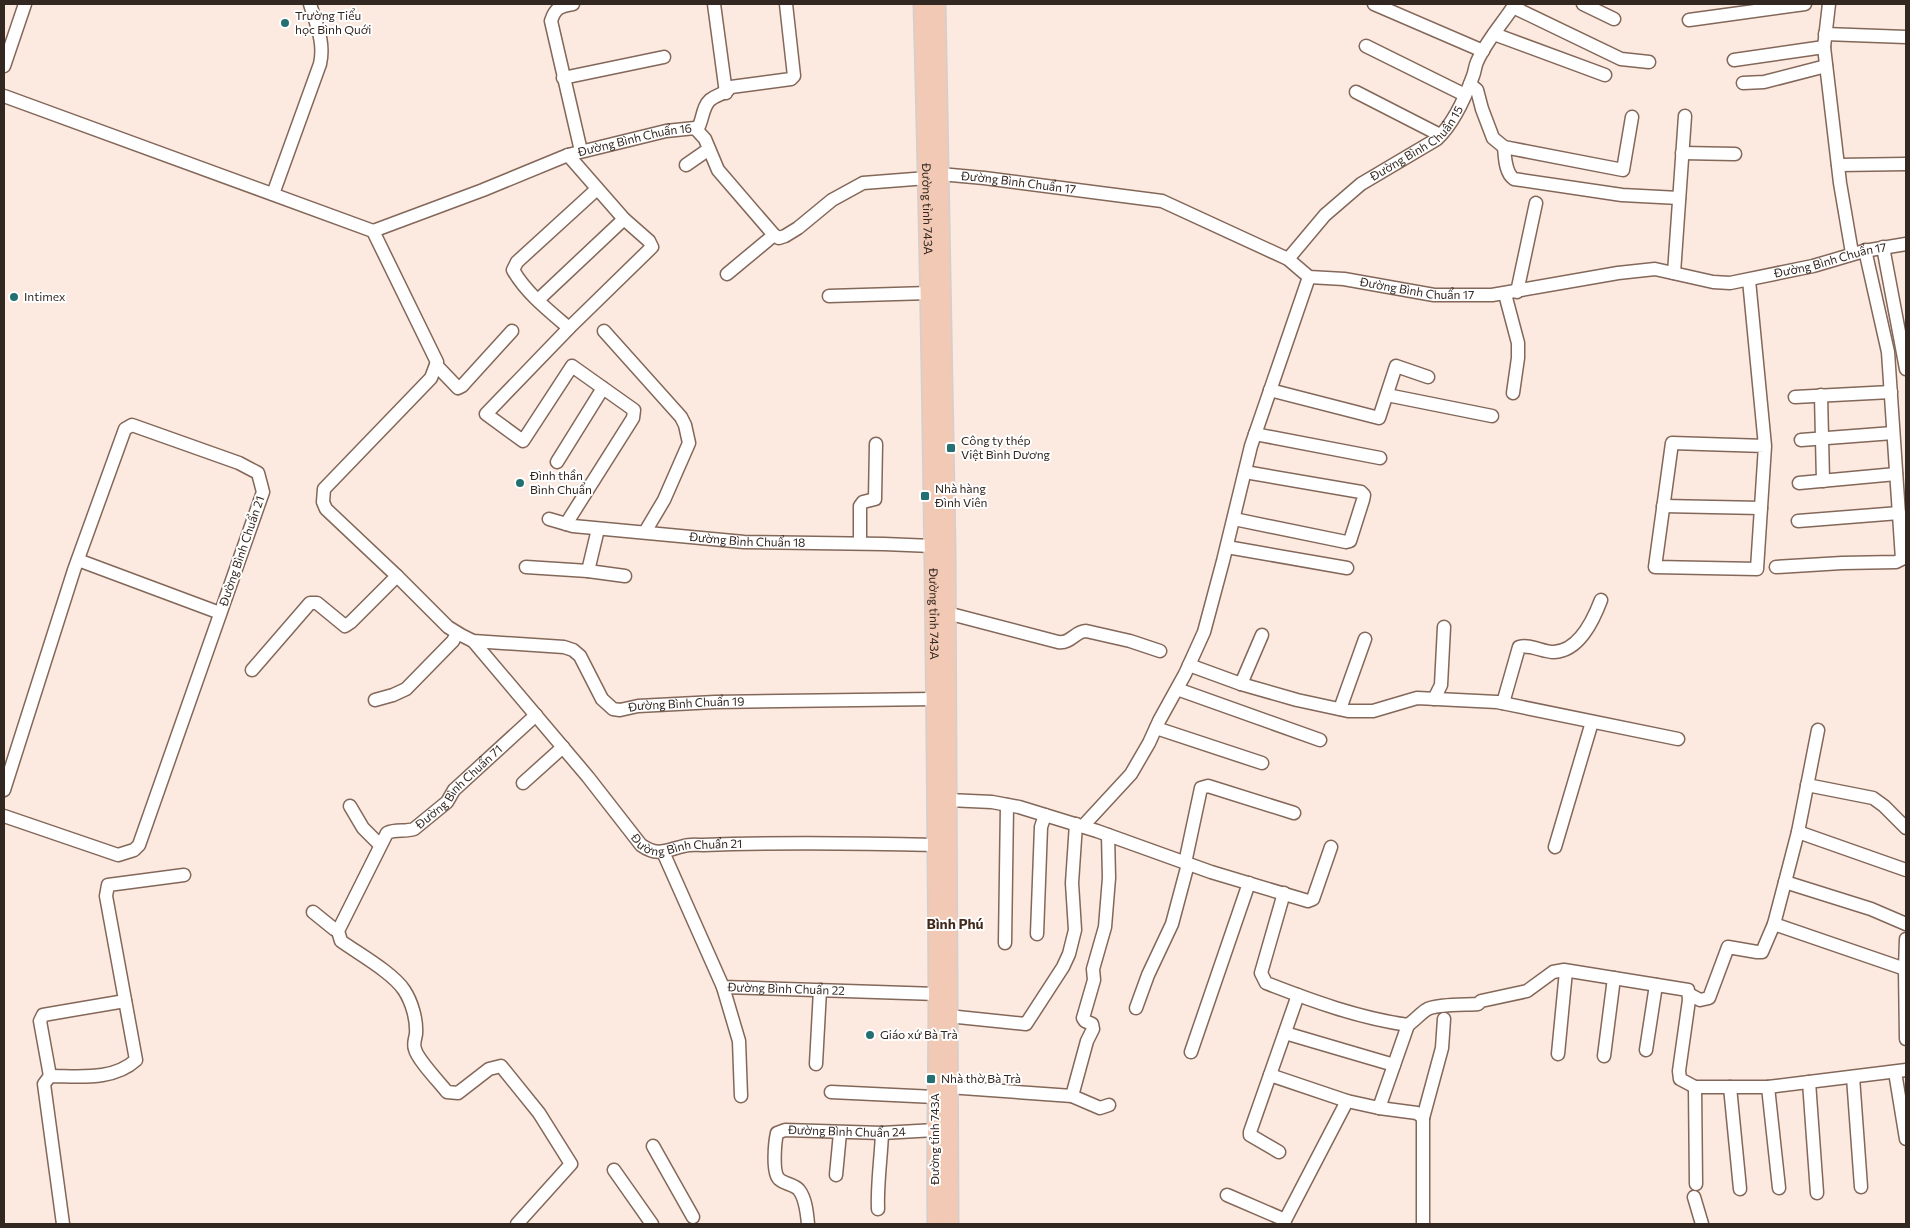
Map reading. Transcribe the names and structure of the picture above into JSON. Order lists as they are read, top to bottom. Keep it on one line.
{"streets":{"main road":["Đường tỉnh 743A"],"street":["Đường Bình Chuẩn 15","Đường Bình Chuẩn 16","Đường Bình Chuẩn 17","Đường Bình Chuẩn 18","Đường Bình Chuẩn 21","Đường Bình Chuẩn 19","Đường Bình Chuẩn 71","Đường Bình Chuẩn 22","Đường Bình Chuẩn 24"]},"crossings":[["Đường Bình Chuẩn 15","Đường Bình Chuẩn 17"],["Đường Bình Chuẩn 17","Đường tỉnh 743A"],["Đường tỉnh 743A","Đường Bình Chuẩn 18"],["Đường tỉnh 743A","Đường Bình Chuẩn 21"],["Đường tỉnh 743A","Đường Bình Chuẩn 19"],["Đường tỉnh 743A","Đường Bình Chuẩn 22"],["Đường tỉnh 743A","Đường Bình Chuẩn 24"],["Đường Bình Chuẩn 21","Đường Bình Chuẩn 19"],["Đường Bình Chuẩn 21","Đường Bình Chuẩn 71"],["Đường Bình Chuẩn 21","Đường Bình Chuẩn 22"]],"districts":["Bình Phú"],"places":{"other":["Trường Tiểu học Bình Quới","Intimex","Đình thần Bình Chuẩn","Giáo xứ Bà Trà"],"transit":["Công ty thép Việt Bình Dương","Nhà hàng Đình Viên","Nhà thờ Bà Trà"]}}
